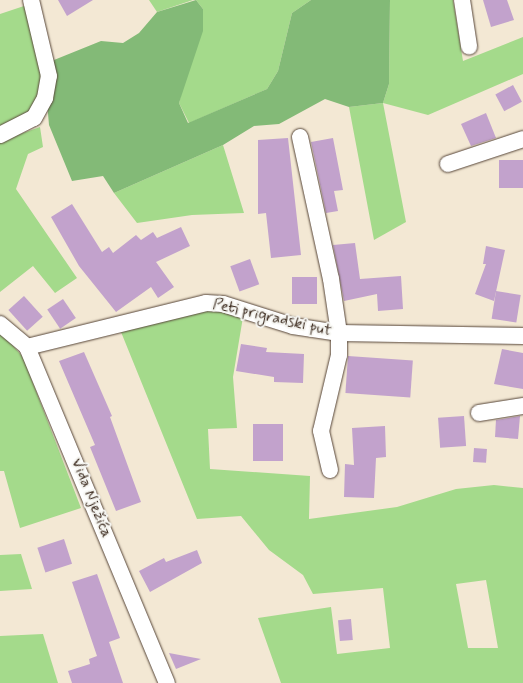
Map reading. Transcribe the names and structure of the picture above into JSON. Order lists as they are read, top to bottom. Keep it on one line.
{"streets":{"street":["Peti prigradski put","Vida Nježića"]},"crossings":[["Peti prigradski put","Vida Nježića"]]}
